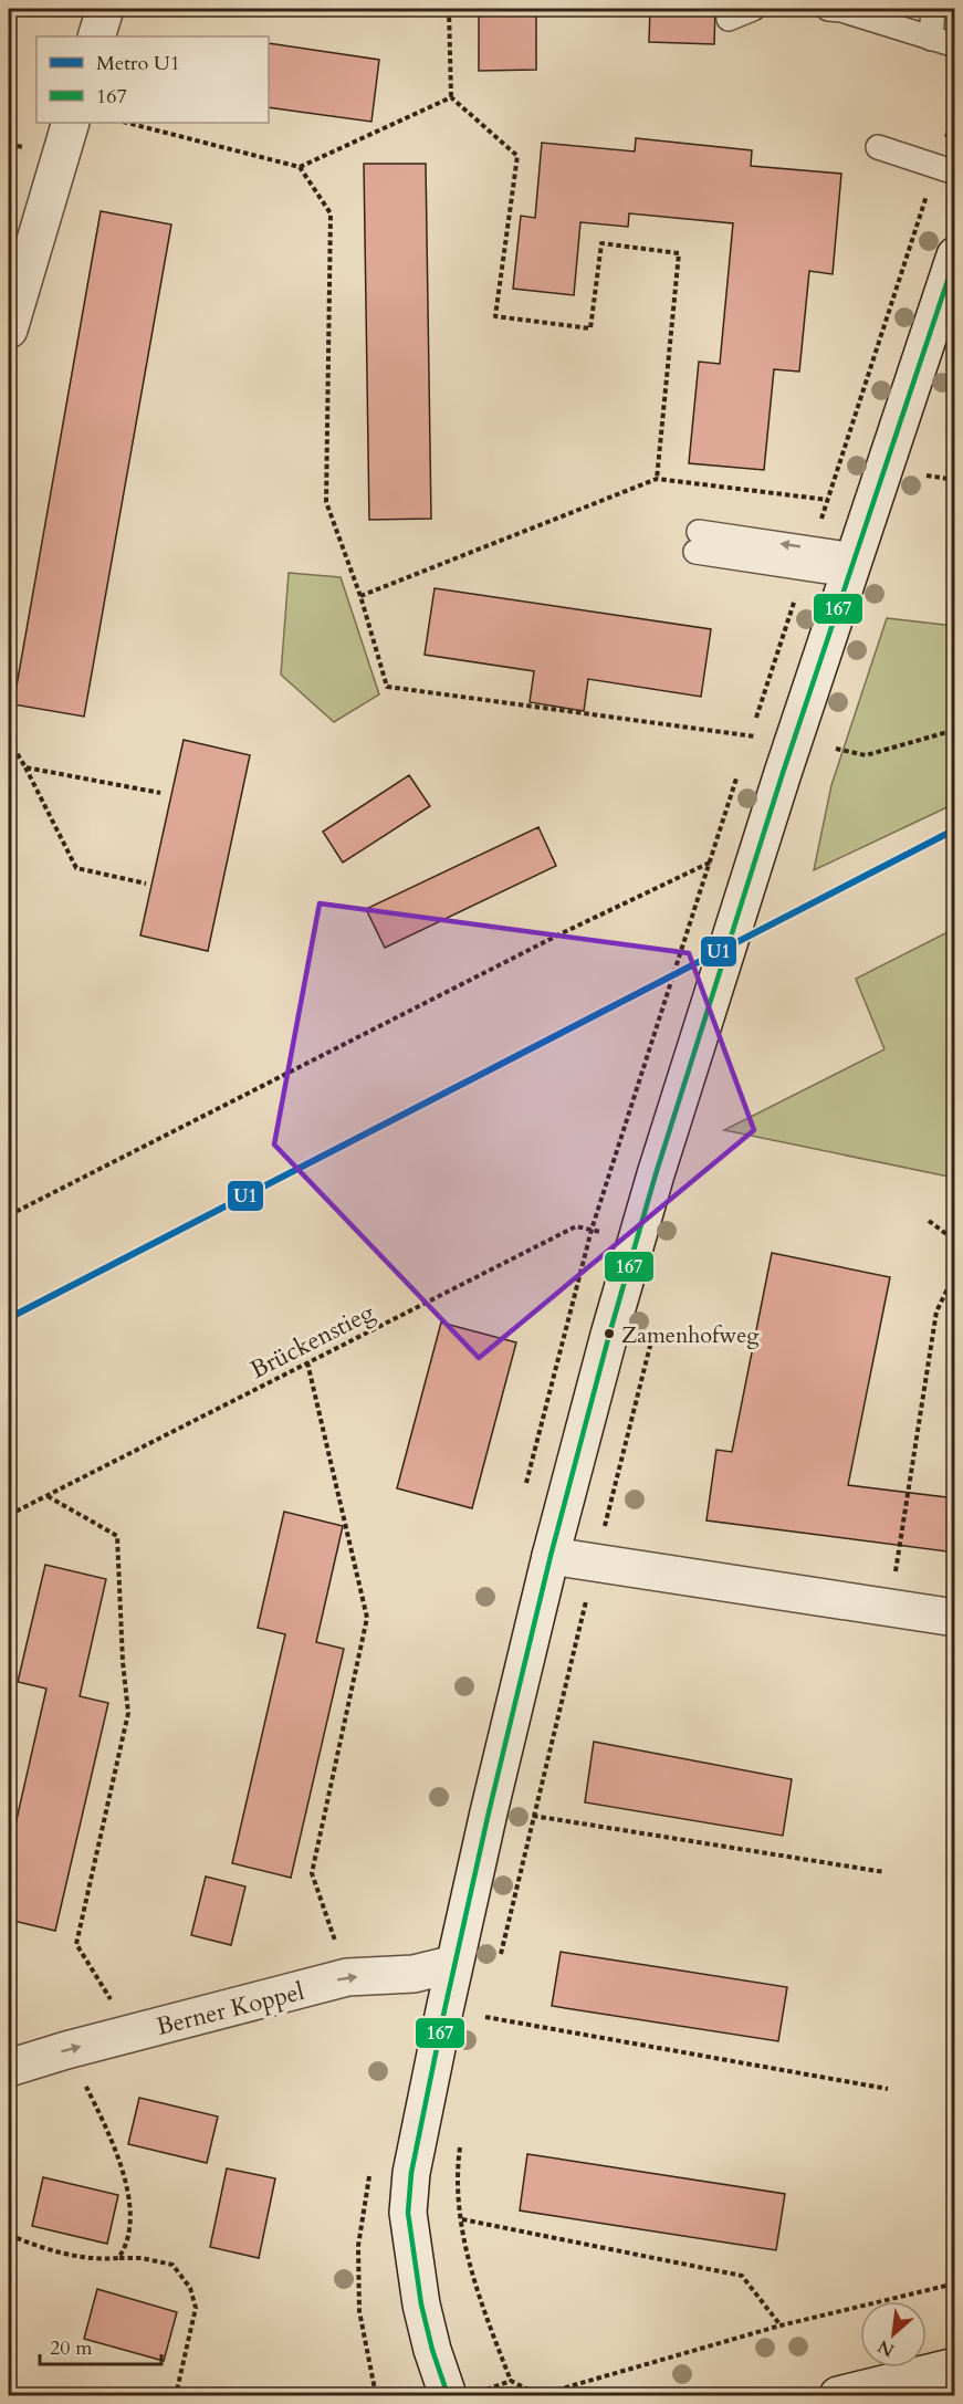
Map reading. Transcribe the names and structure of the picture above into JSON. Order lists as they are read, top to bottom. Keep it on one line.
{"streets":{"street":["Berner Koppel"],"path":["Brückenstieg"]},"one_way":["Berner Koppel"],"places":["Zamenhofweg"],"lines":["transit line 167","metro line U1"],"legend":["Metro U1","167"],"scale_bar":"20 m","north":"bottom left"}
